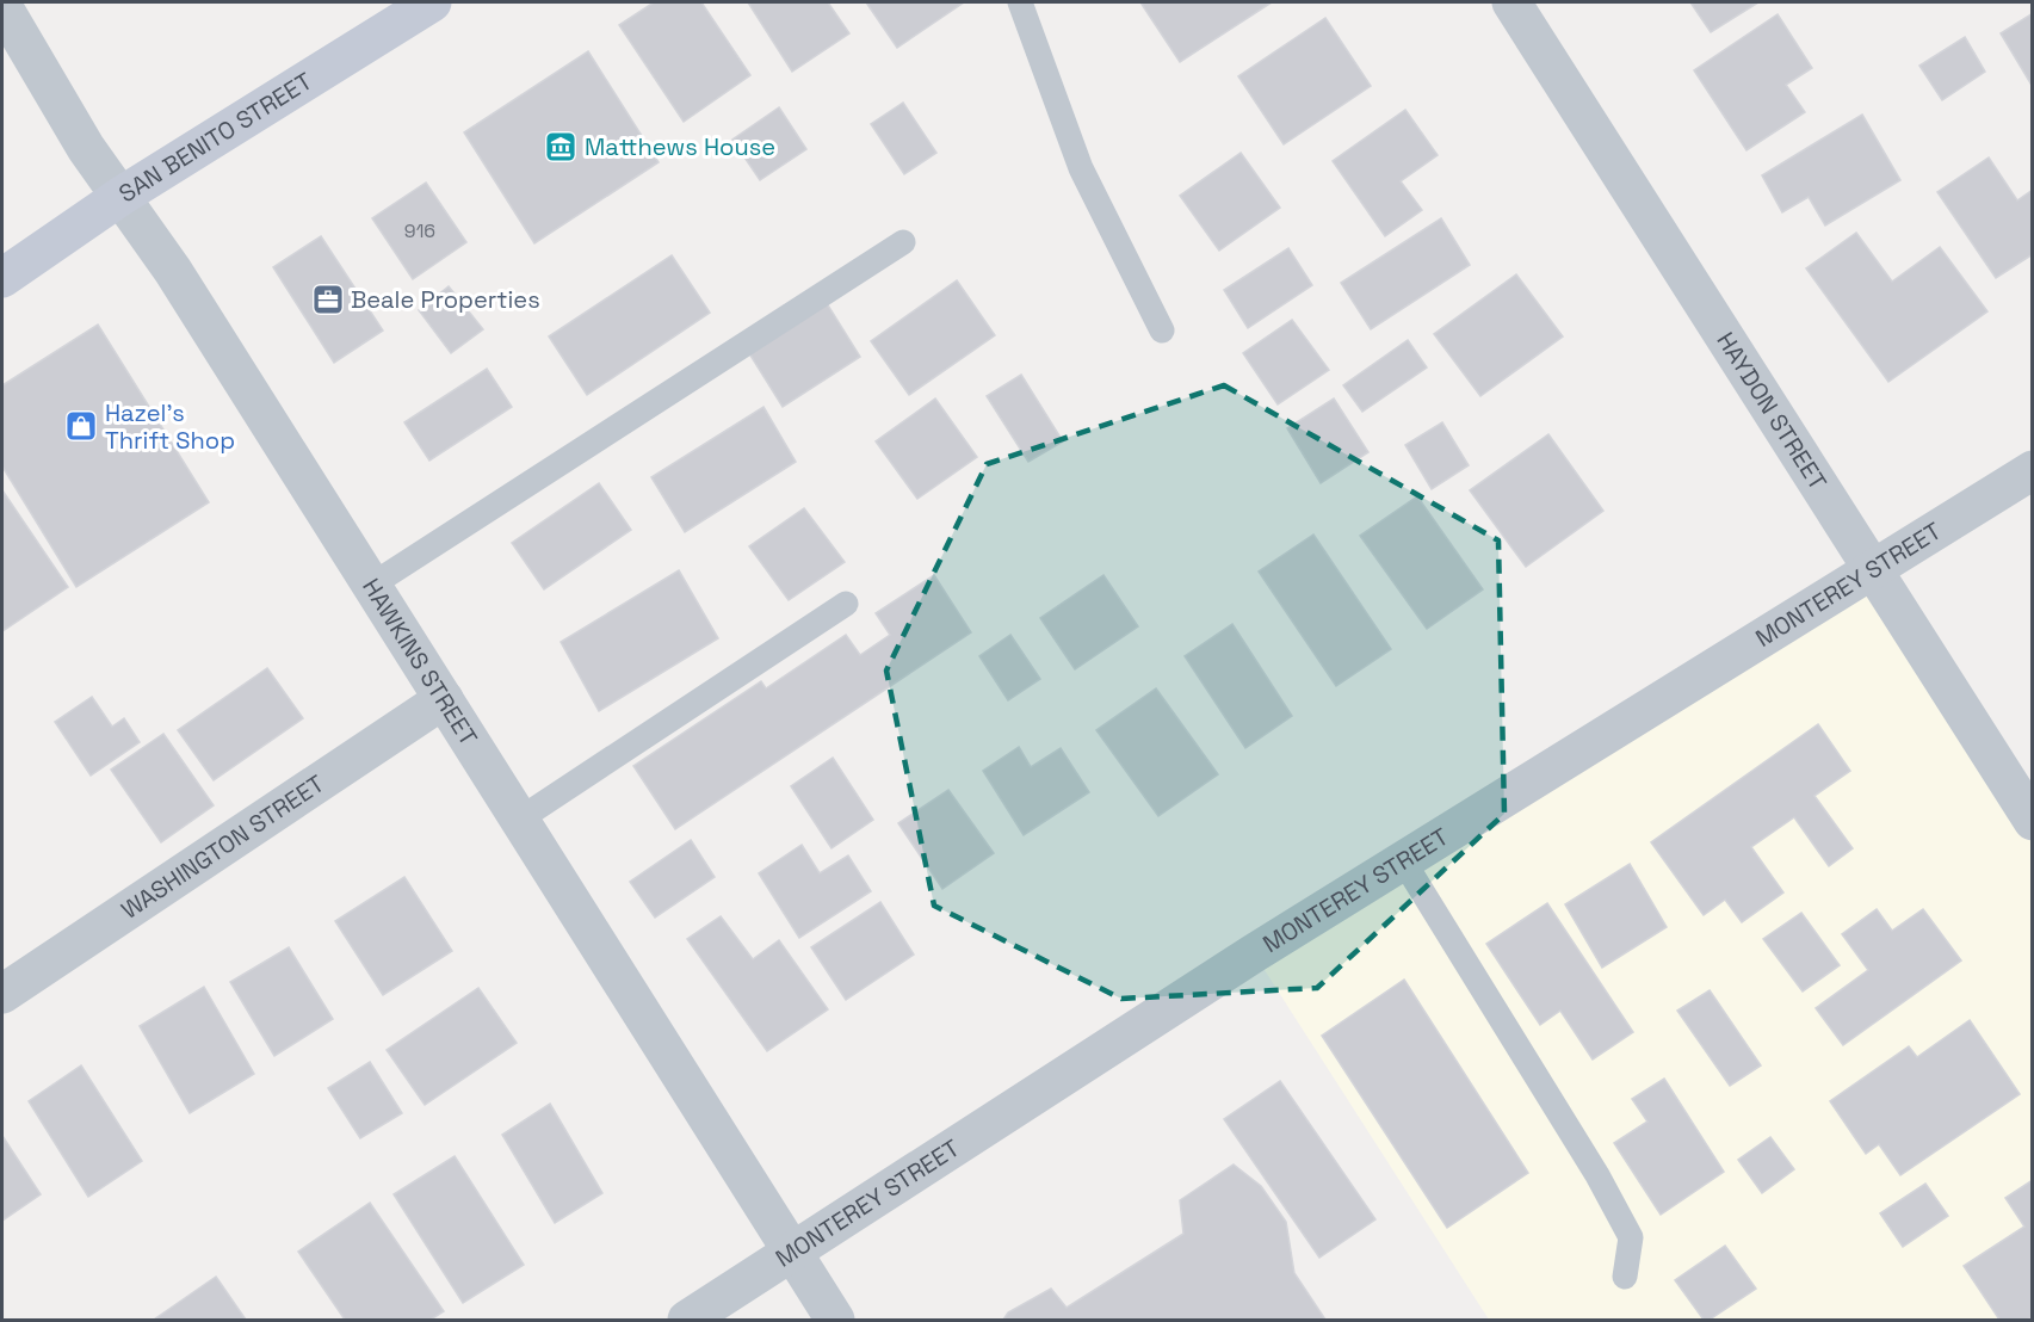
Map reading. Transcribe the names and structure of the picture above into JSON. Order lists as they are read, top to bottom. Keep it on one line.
{"streets":{"main road":["SAN BENITO STREET"],"street":["HAYDON STREET","MONTEREY STREET","HAWKINS STREET","WASHINGTON STREET"]},"crossings":[["SAN BENITO STREET","HAWKINS STREET"],["HAYDON STREET","MONTEREY STREET"],["MONTEREY STREET","HAWKINS STREET"],["HAWKINS STREET","WASHINGTON STREET"]],"places":{"museum":["Matthews House"],"office":["Beale Properties"],"shop":["Hazel's Thrift Shop"]},"house_numbers":["916"]}
